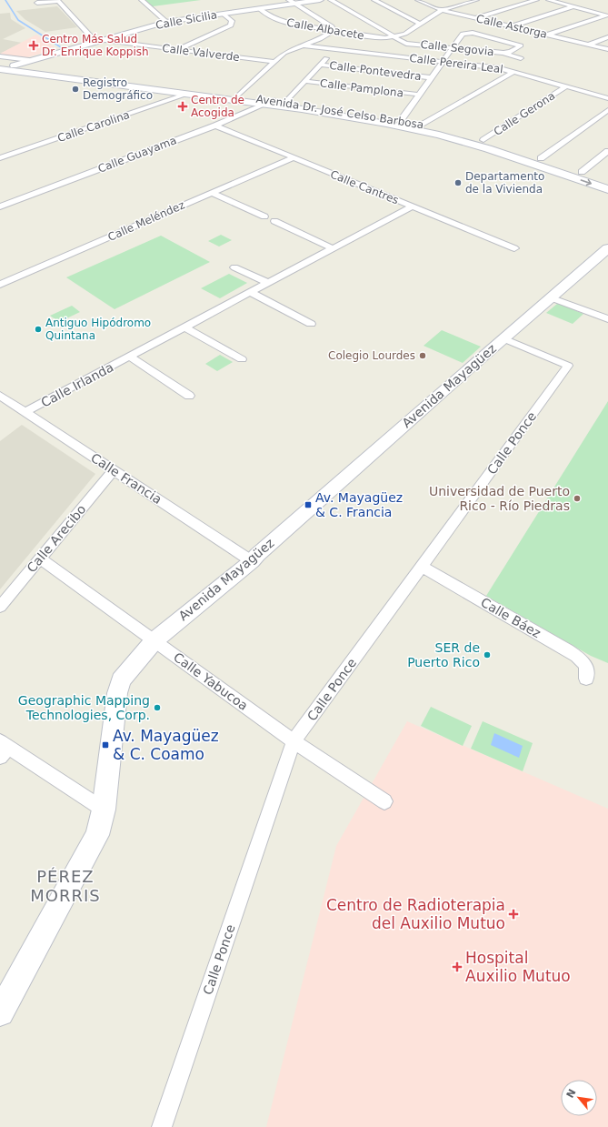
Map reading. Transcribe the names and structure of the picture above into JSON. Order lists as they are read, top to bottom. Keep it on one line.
{"streets":{"main road":["Calle Sicilia","Avenida Dr. José Celso Barbosa","Avenida Mayagüez"],"street":["Calle Astorga","Calle Albacete","Calle Segovia","Calle Valverde","Calle Pereira Leal","Calle Pontevedra","Calle Pamplona","Calle Gerona","Calle Carolina","Calle Guayama","Calle Cantres","Calle Meléndez","Calle Irlanda","Calle Ponce","Calle Francia","Calle Arecibo","Calle Báez","Calle Yabucoa"]},"crossings":[["Calle Sicilia","Calle Albacete"],["Calle Sicilia","Calle Valverde"],["Calle Sicilia","Avenida Dr. José Celso Barbosa"],["Calle Albacete","Calle Segovia"],["Calle Pereira Leal","Calle Gerona"],["Avenida Dr. José Celso Barbosa","Calle Gerona"],["Avenida Dr. José Celso Barbosa","Calle Carolina"],["Avenida Dr. José Celso Barbosa","Calle Guayama"],["Calle Guayama","Calle Cantres"],["Calle Cantres","Calle Meléndez"],["Calle Cantres","Calle Irlanda"],["Calle Irlanda","Calle Francia"],["Avenida Mayagüez","Calle Ponce"],["Avenida Mayagüez","Calle Francia"],["Avenida Mayagüez","Calle Yabucoa"],["Calle Ponce","Calle Báez"],["Calle Ponce","Calle Yabucoa"],["Calle Francia","Calle Arecibo"],["Calle Arecibo","Calle Yabucoa"]],"districts":["PÉREZ MORRIS"],"places":{"health":["Centro Más Salud Dr. Enrique Koppish","Centro de Acogida","Centro de Radioterapia del Auxilio Mutuo","Hospital Auxilio Mutuo"],"other":["Registro Demográfico","Departamento de la Vivienda","Antiguo Hipódromo Quintana","Colegio Lourdes","Universidad de Puerto Rico - Río Piedras","SER de Puerto Rico","Geographic Mapping Technologies, Corp."],"transit":["Av. Mayagüez & C. Francia","Av. Mayagüez & C. Coamo"]},"north":"top left"}
